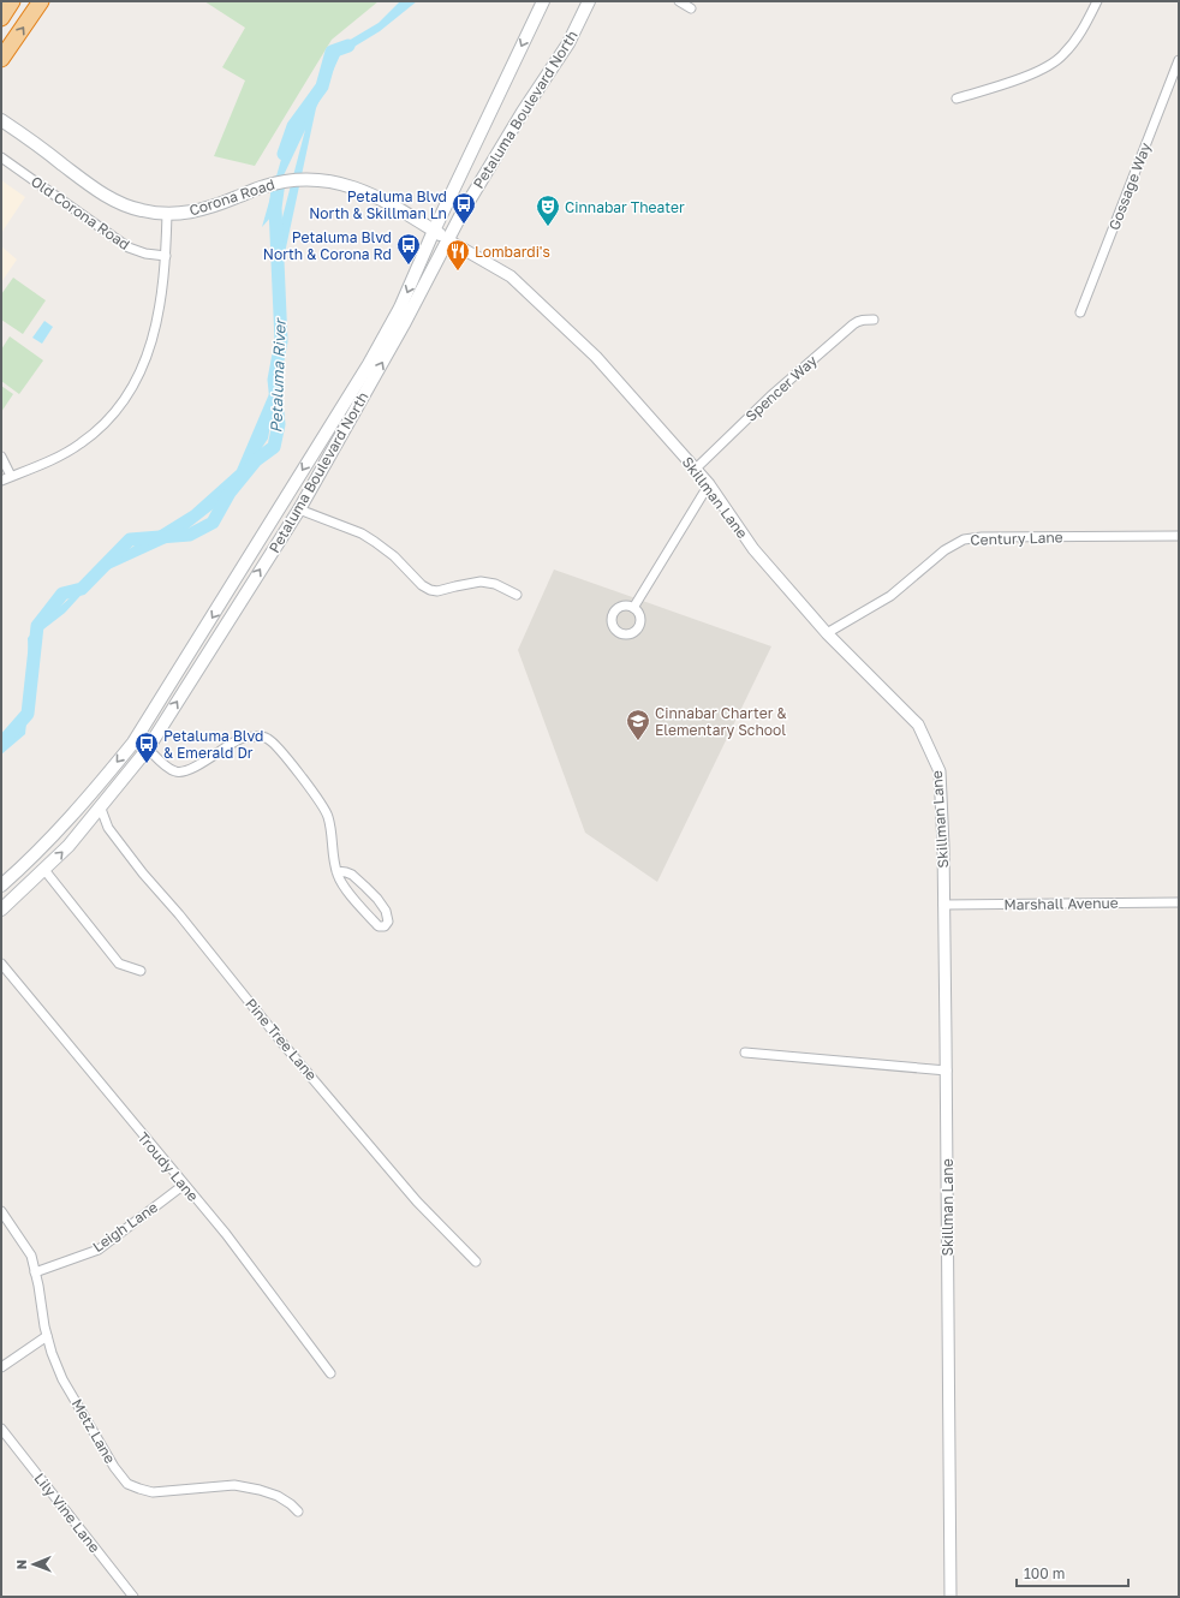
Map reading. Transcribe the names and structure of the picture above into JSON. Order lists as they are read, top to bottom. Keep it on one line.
{"streets":{"main road":["Petaluma Boulevard North","Corona Road"],"street":["Gossage Way","Old Corona Road","Spencer Way","Skillman Lane","Century Lane","Marshall Avenue","Pine Tree Lane","Troudy Lane","Leigh Lane","Metz Lane","Lily Vine Lane"]},"crossings":[["Petaluma Boulevard North","Corona Road"],["Petaluma Boulevard North","Skillman Lane"],["Petaluma Boulevard North","Pine Tree Lane"],["Corona Road","Skillman Lane"],["Spencer Way","Skillman Lane"],["Skillman Lane","Century Lane"],["Skillman Lane","Marshall Avenue"],["Troudy Lane","Leigh Lane"],["Leigh Lane","Metz Lane"]],"water":["Petaluma River"],"places":{"bus stop":["Petaluma Blvd North & Skillman Ln","Petaluma Blvd North & Corona Rd","Petaluma Blvd & Emerald Dr"],"theatre":["Cinnabar Theater"],"restaurant":["Lombardi's"],"school or university":["Cinnabar Charter & Elementary School"]},"scale_bar":"100 m","north":"left"}
